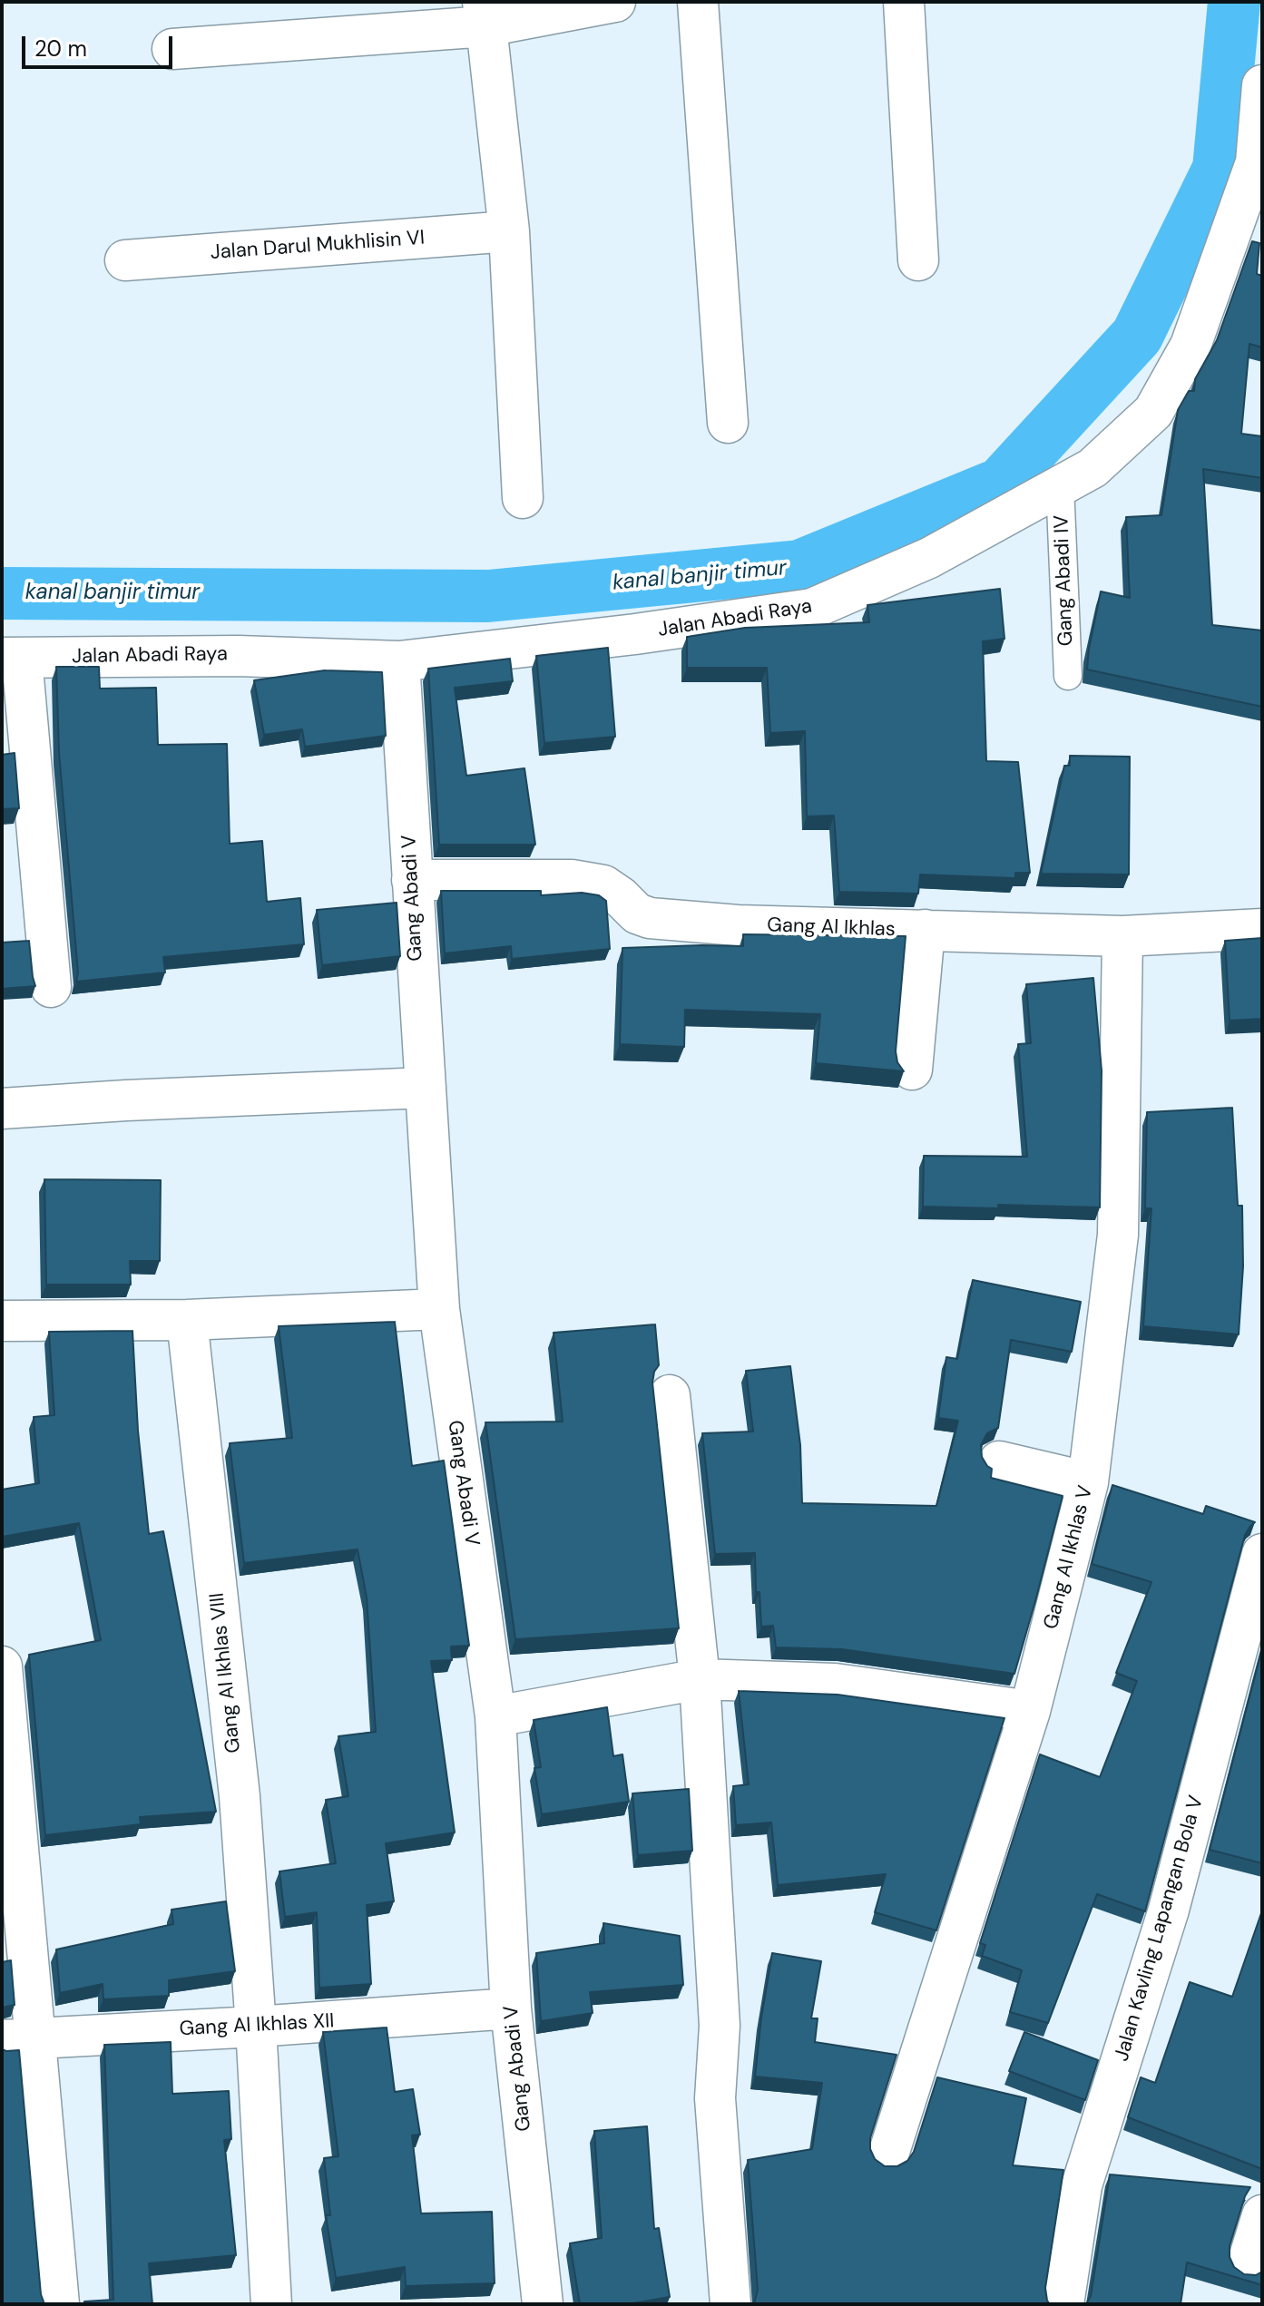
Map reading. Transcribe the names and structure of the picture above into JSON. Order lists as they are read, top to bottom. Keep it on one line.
{"streets":{"street":["Jalan Darul Mukhlisin VI","Jalan Abadi Raya","Gang Abadi V","Gang Al Ikhlas","Gang Al Ikhlas V","Gang Al Ikhlas VIII","Jalan Kavling Lapangan Bola V","Gang Al Ikhlas XII"],"lane":["Gang Abadi IV"]},"crossings":[["Gang Abadi IV","Jalan Abadi Raya"],["Jalan Abadi Raya","Gang Abadi V"],["Gang Abadi V","Gang Al Ikhlas"],["Gang Abadi V","Gang Al Ikhlas XII"],["Gang Al Ikhlas","Gang Al Ikhlas V"],["Gang Al Ikhlas VIII","Gang Al Ikhlas XII"]],"water":["kanal banjir timur"],"scale_bar":"20 m"}
